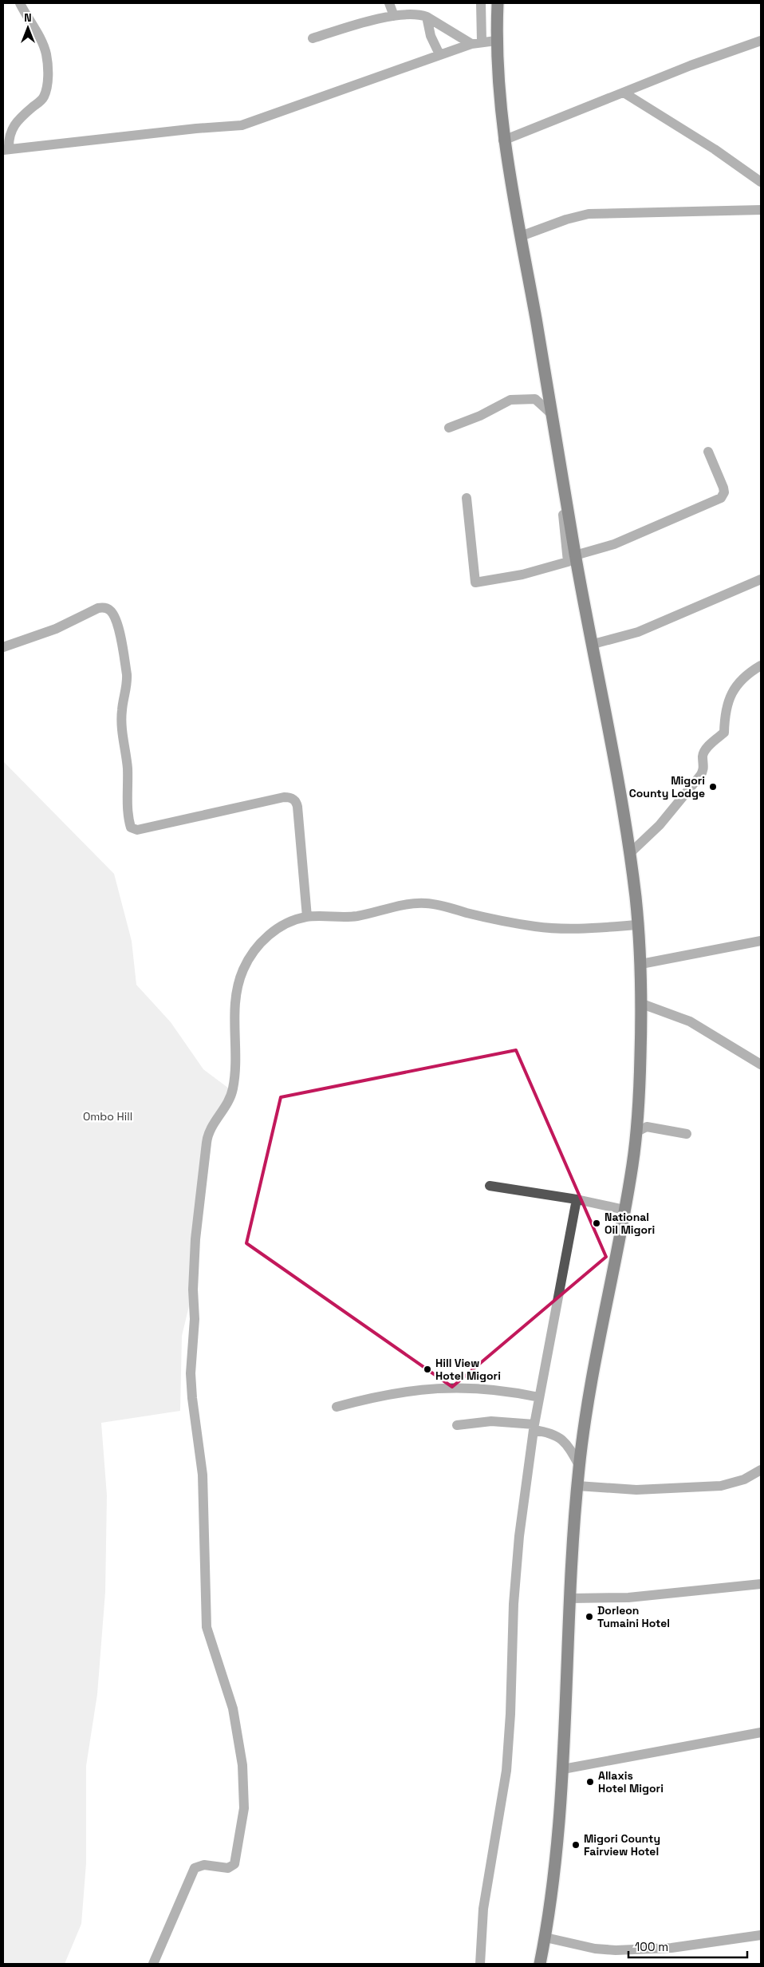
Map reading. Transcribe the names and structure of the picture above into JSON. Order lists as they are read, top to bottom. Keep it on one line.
{"parks":["Ombo Hill"],"places":["Migori County Lodge","National Oil Migori","Hill View Hotel Migori","Dorleon Tumaini Hotel","Allaxis Hotel Migori","Migori County Fairview Hotel"],"scale_bar":"100 m","north":"top"}
